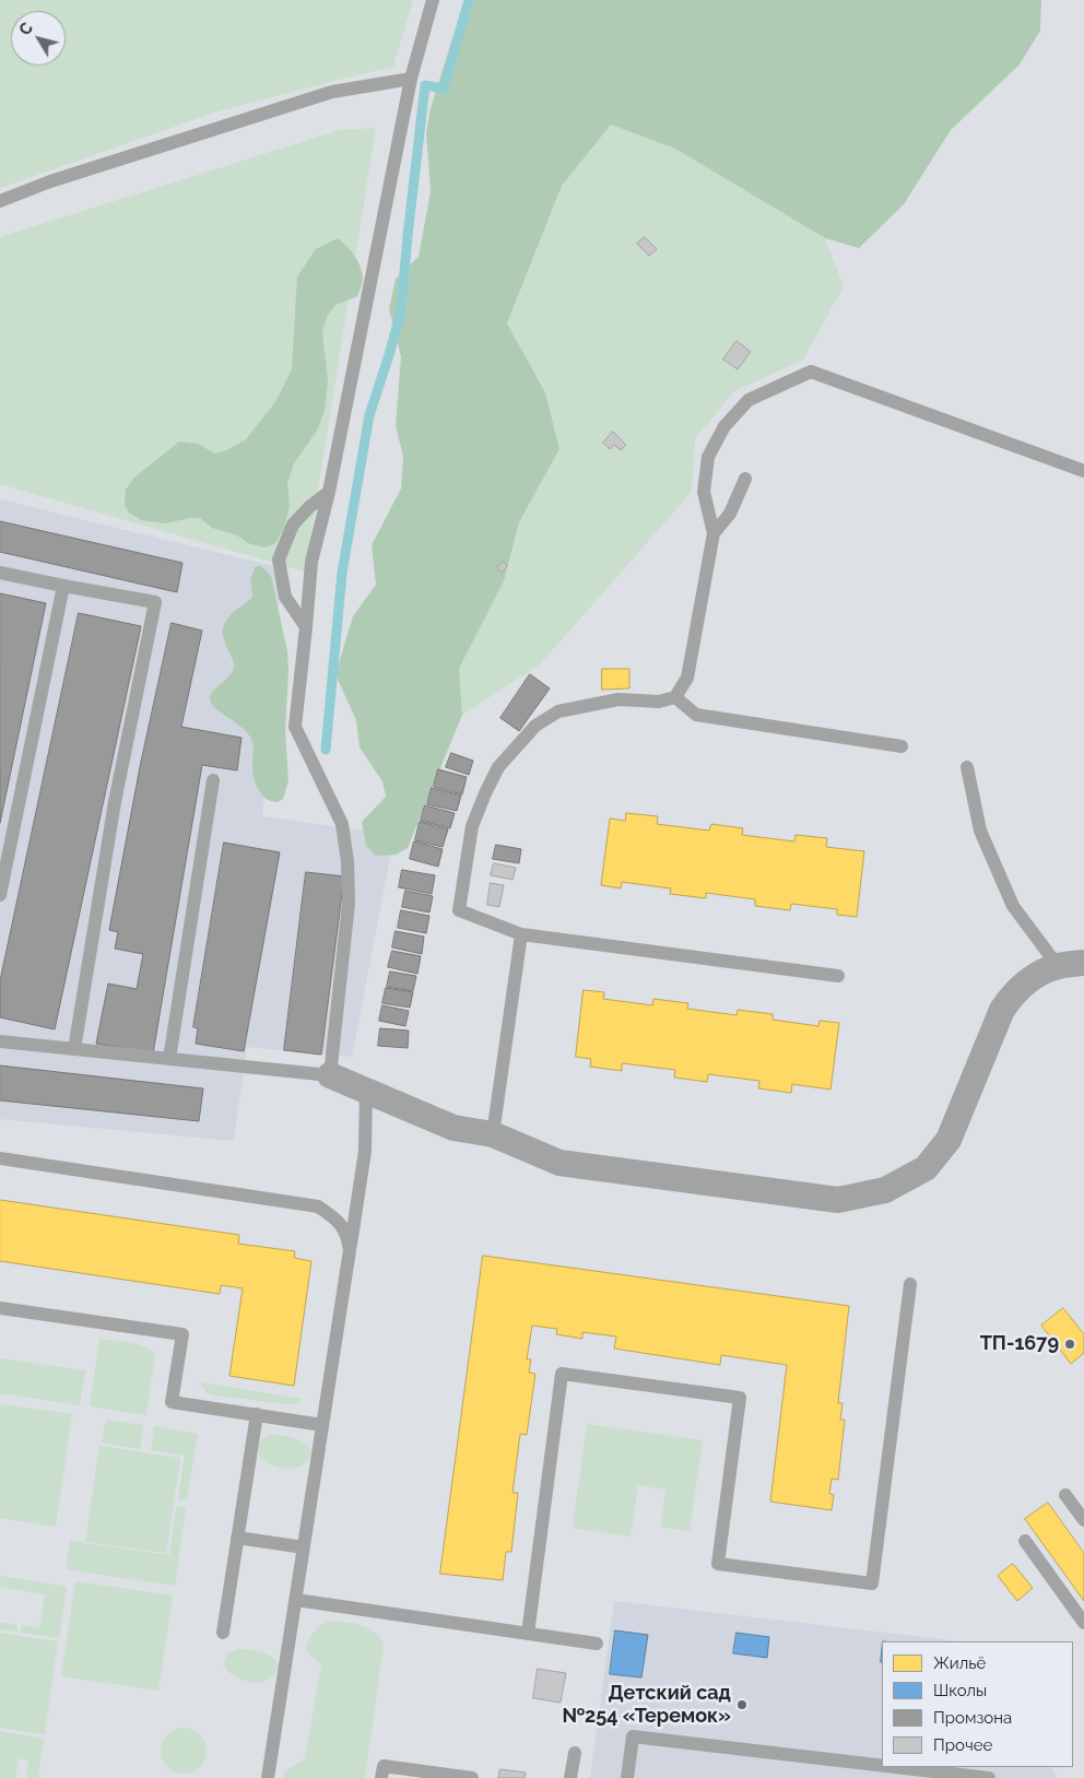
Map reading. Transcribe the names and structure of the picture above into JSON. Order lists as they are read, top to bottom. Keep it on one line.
{"places":["ТП-1679","Детский сад №254 «Теремок»"],"legend":["Жильё","Школы","Промзона","Прочее"],"north":"top left"}
